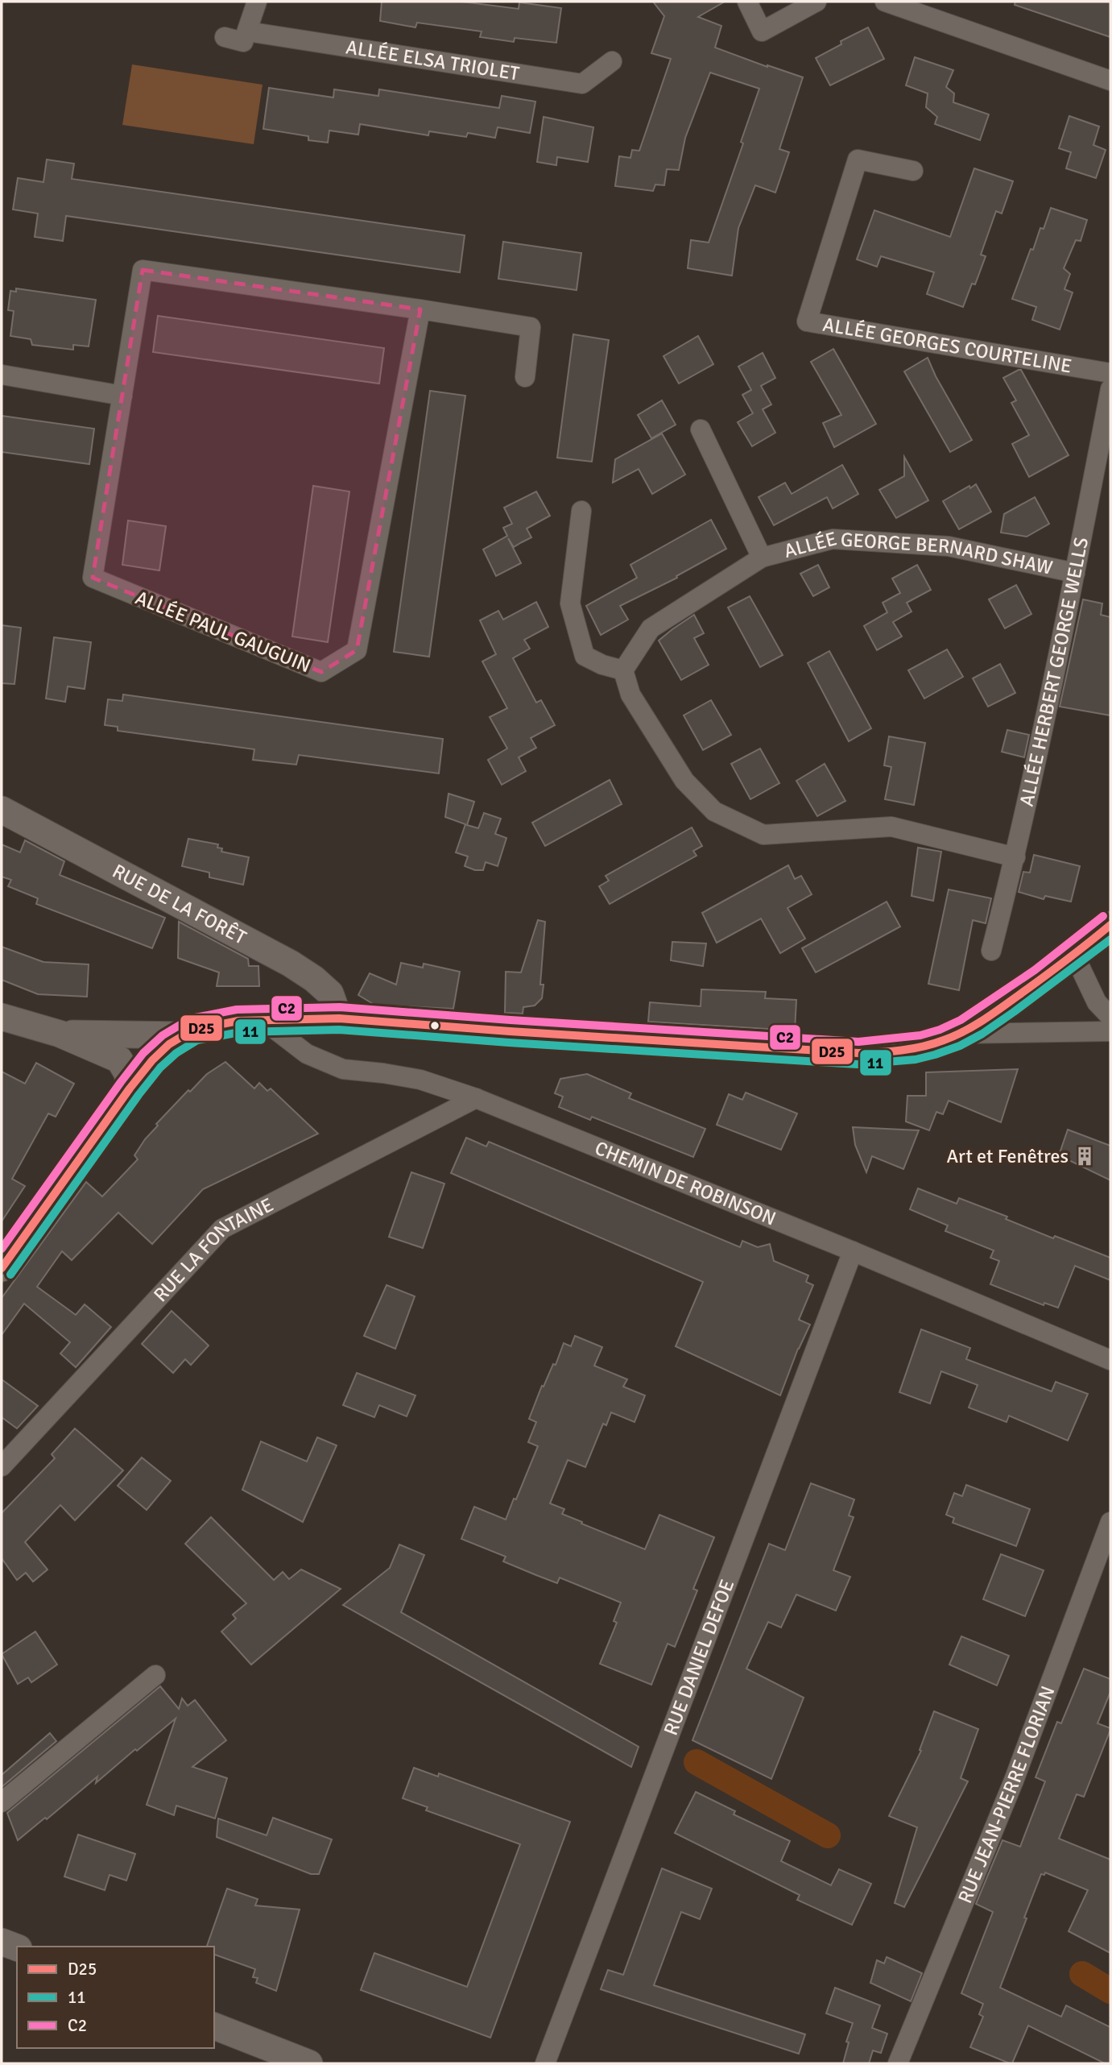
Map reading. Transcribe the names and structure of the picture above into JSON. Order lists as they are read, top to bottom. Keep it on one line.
{"streets":{"main road":["RUE DE LA FORÊT"],"street":["ALLÉE ELSA TRIOLET","ALLÉE GEORGES COURTELINE","ALLÉE GEORGE BERNARD SHAW","ALLÉE PAUL GAUGUIN","ALLÉE HERBERT GEORGE WELLS","CHEMIN DE ROBINSON","RUE LA FONTAINE","RUE DANIEL DEFOE","RUE JEAN-PIERRE FLORIAN"]},"crossings":[["ALLÉE GEORGE BERNARD SHAW","ALLÉE HERBERT GEORGE WELLS"],["CHEMIN DE ROBINSON","RUE LA FONTAINE"],["CHEMIN DE ROBINSON","RUE DANIEL DEFOE"]],"places":{"building":["Art et Fenêtres"]},"lines":["transit line C2","transit line D25","transit line 11"],"legend":["D25","11","C2"]}
